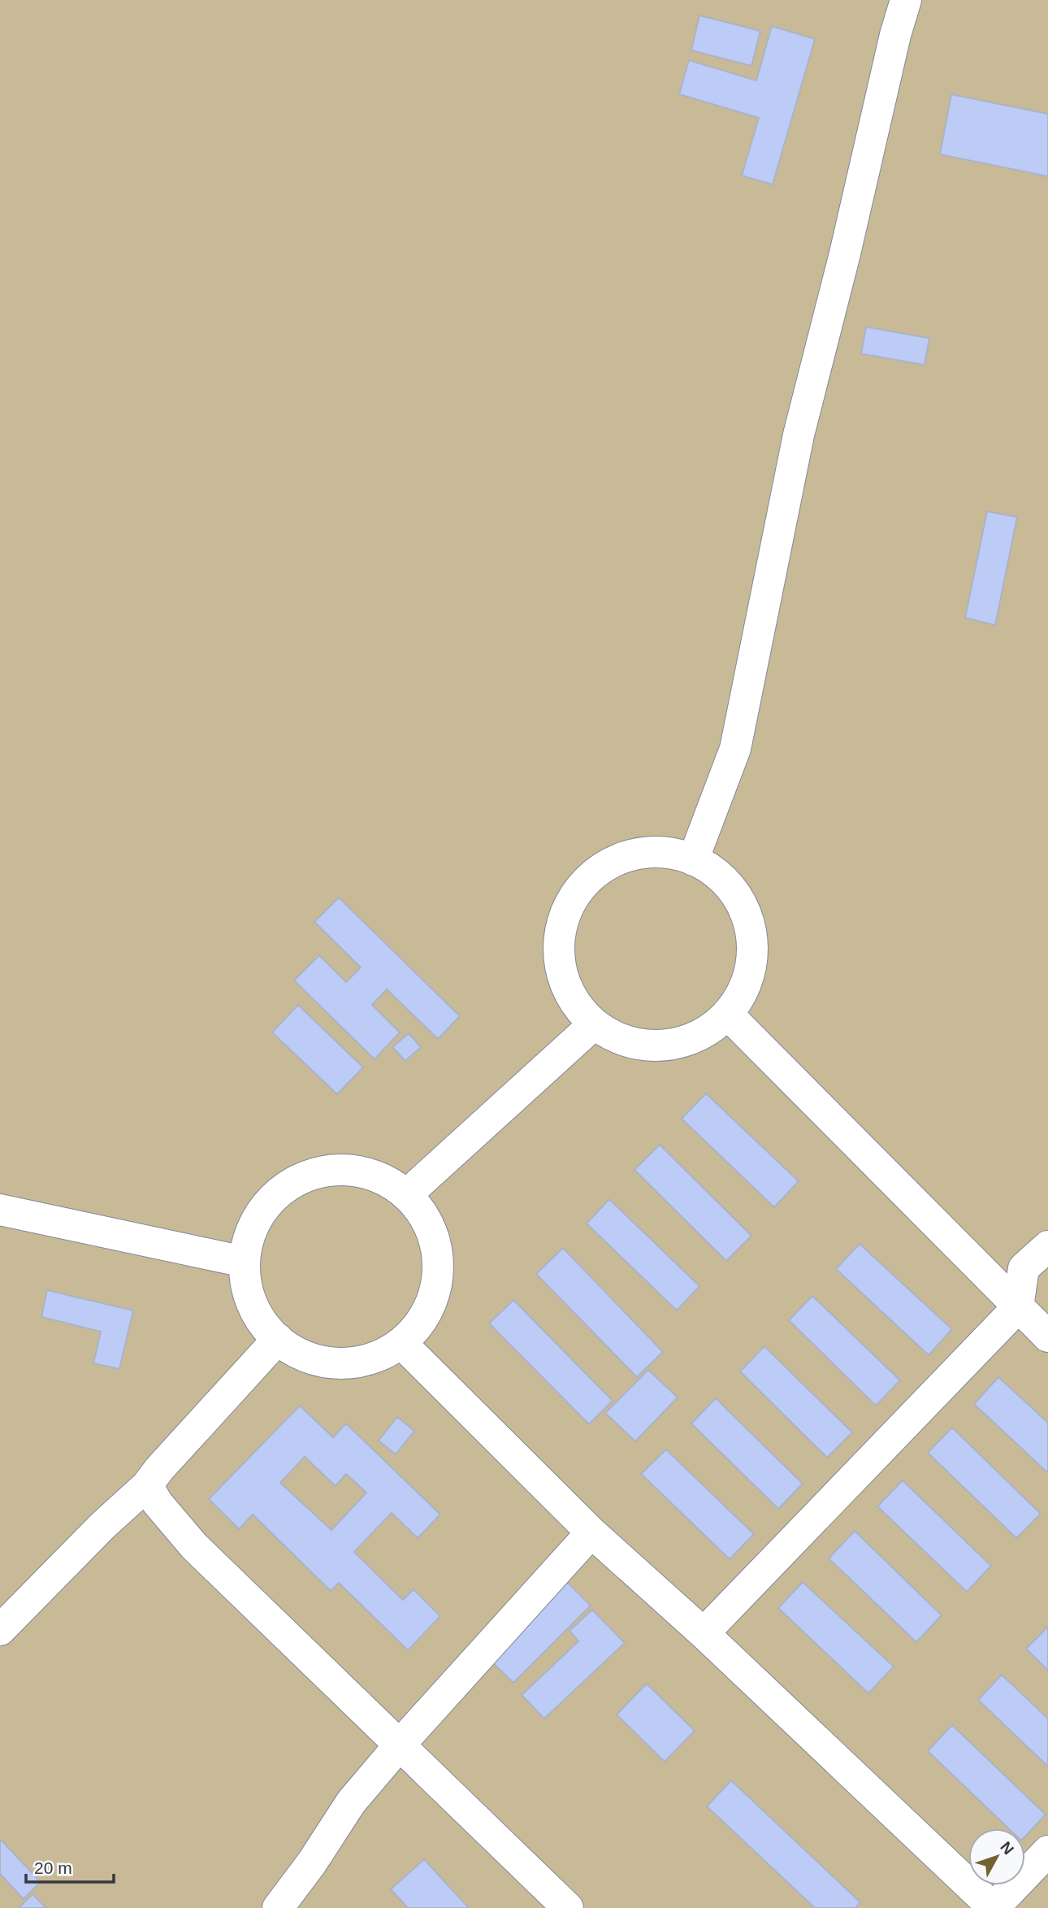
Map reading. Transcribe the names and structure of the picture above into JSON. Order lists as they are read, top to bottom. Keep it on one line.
{"scale_bar":"20 m","north":"top right"}
